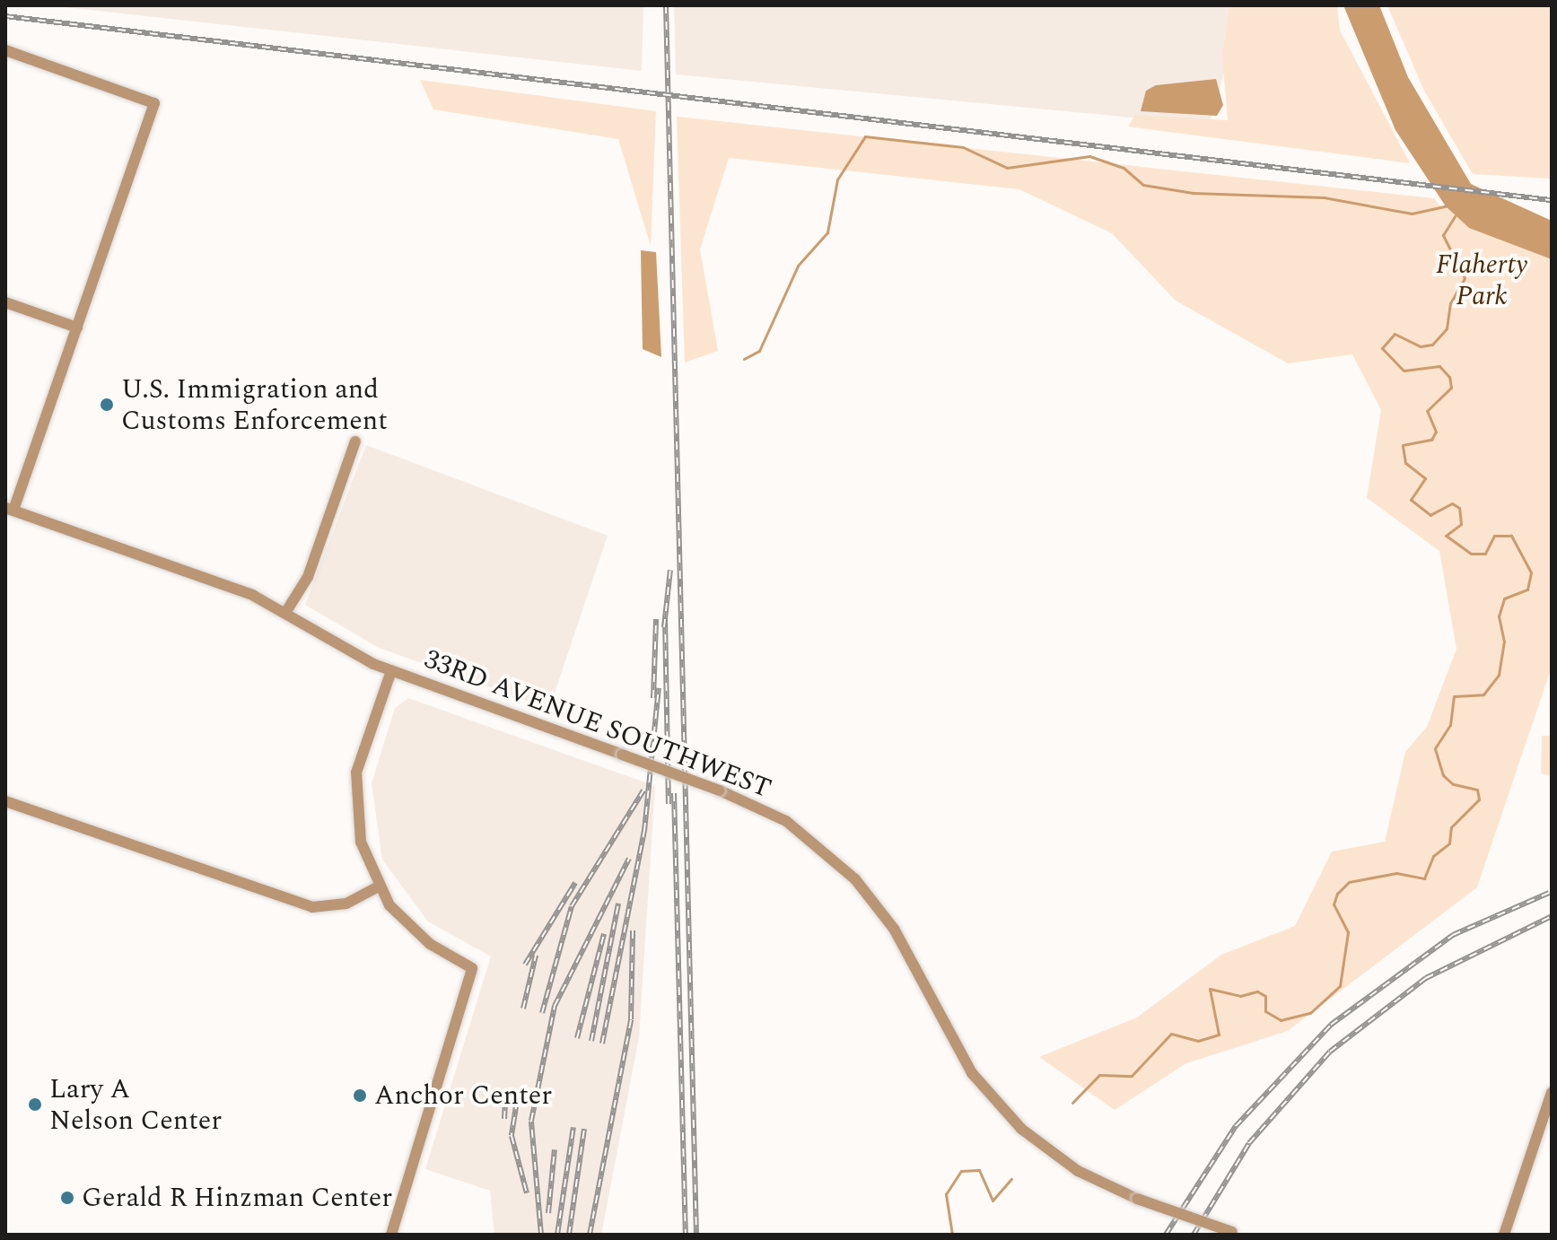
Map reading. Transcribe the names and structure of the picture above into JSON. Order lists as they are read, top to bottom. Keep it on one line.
{"streets":{"street":["33RD AVENUE SOUTHWEST"]},"parks":["Flaherty Park"],"places":["U.S. Immigration and Customs Enforcement","Anchor Center","Lary A Nelson Center","Gerald R Hinzman Center"]}
